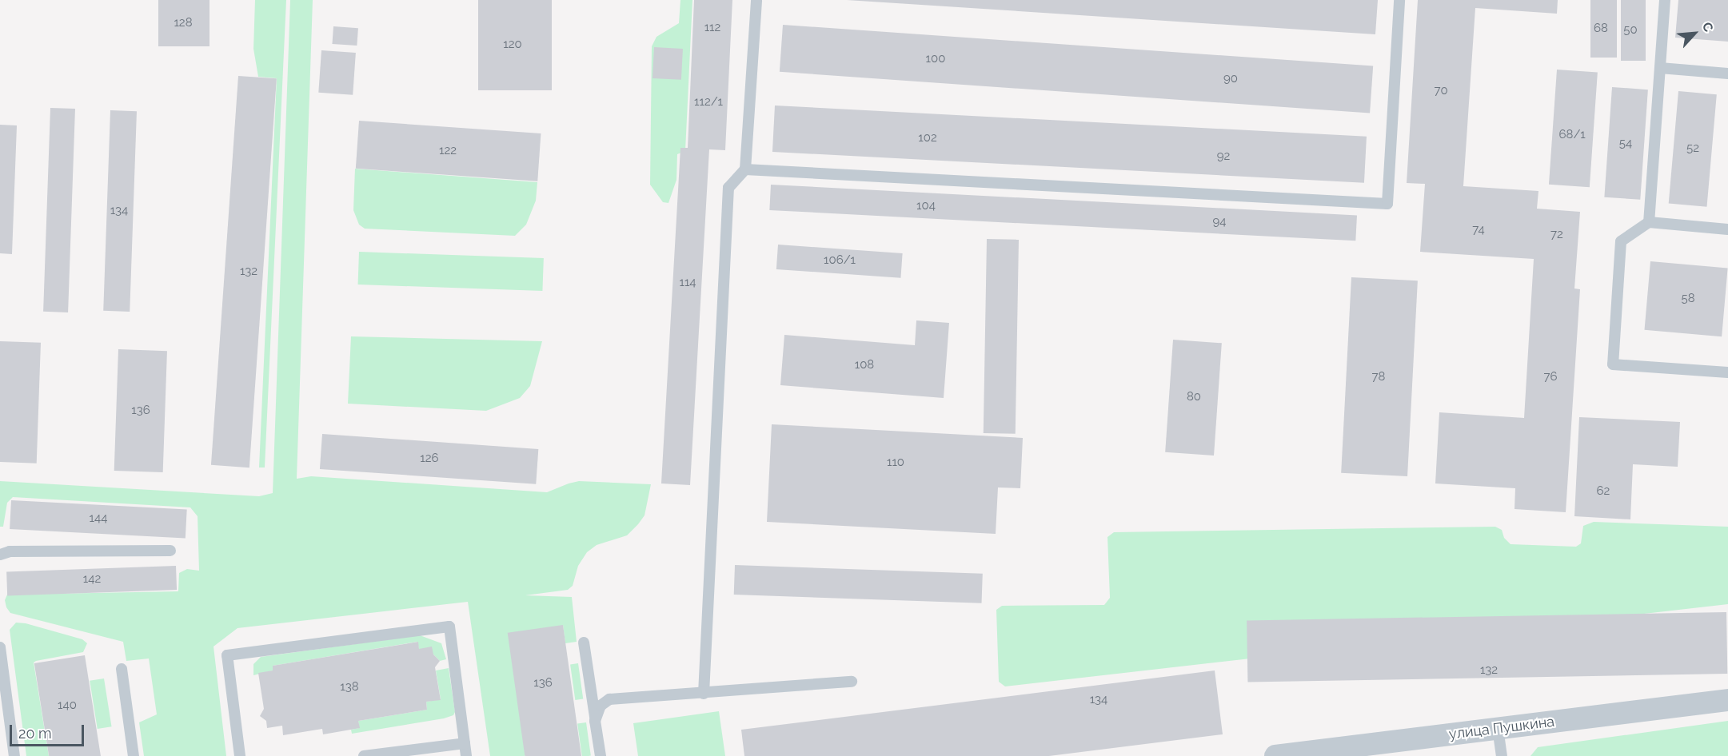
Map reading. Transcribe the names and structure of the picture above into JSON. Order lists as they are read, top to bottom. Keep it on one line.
{"streets":{"street":["улица Пушкина"]},"house_numbers":["128","112","68","50","120","100","90","70","112/1","68/1","102","54","52","122","92","104","134","94","74","72","106/1","132","114","58","108","78","76","80","136","126","110","62","144","142","132","136","138","134","140"],"scale_bar":"20 m","north":"top right"}
